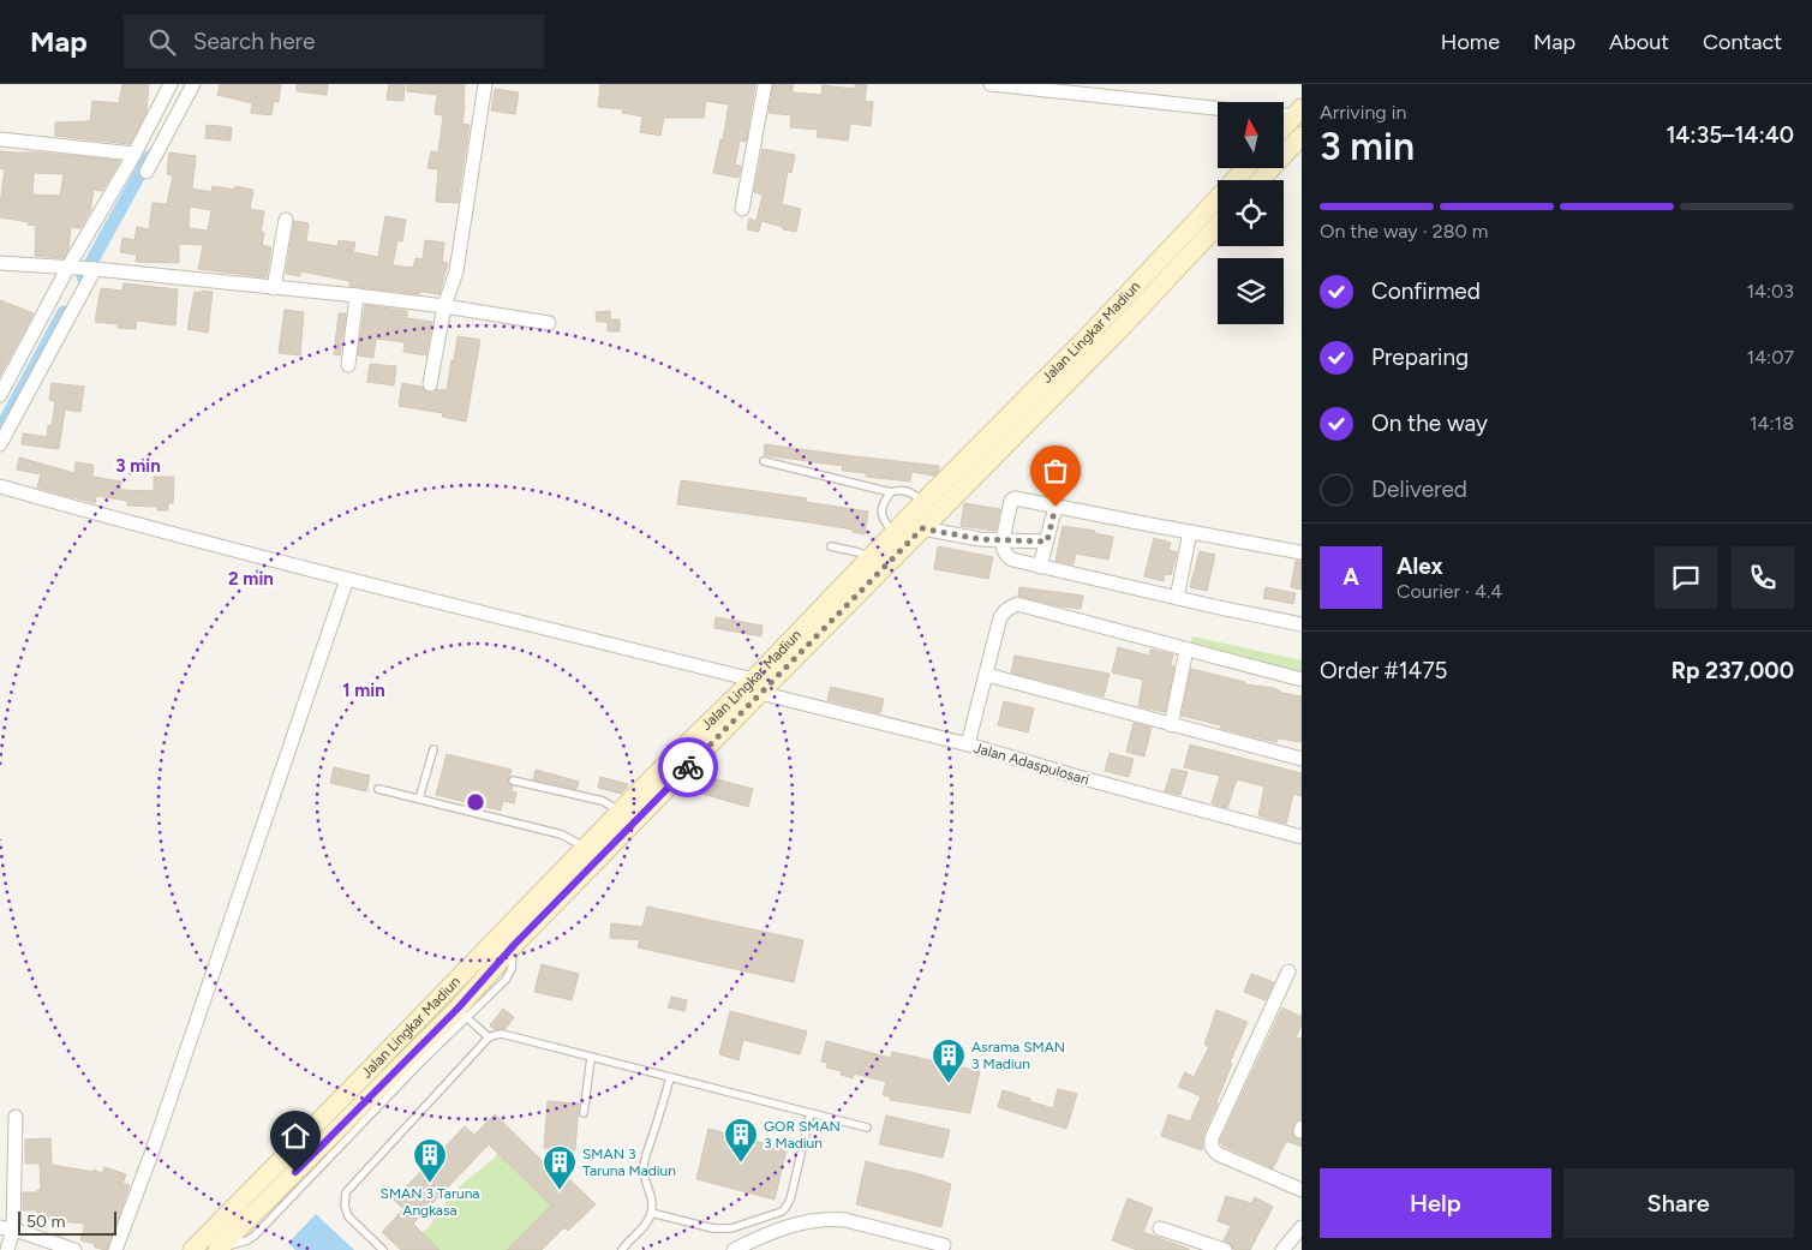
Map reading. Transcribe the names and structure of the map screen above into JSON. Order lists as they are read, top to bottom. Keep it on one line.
{"streets":{"main road":["Jalan Lingkar Madiun"],"street":["Jalan Adaspulosari"]},"crossings":[["Jalan Lingkar Madiun","Jalan Adaspulosari"]],"places":{"building":["Asrama SMAN 3 Madiun","GOR SMAN 3 Madiun","SMAN 3 Taruna Angkasa","SMAN 3 Taruna Madiun"]},"scale_bar":"50 m","north":"top","page":{"header":"Map","search":"Search here","nav":["Home","Map","About","Contact"],"heading":["3 min","Arriving in","14:35–14:40"],"panel":["Alex","Courier · 4.4","Order #1475","Rp 237,000"],"bar":"On the way · 280 m","list":[["Confirmed","14:03"],["Preparing","14:07"],["On the way","14:18"],"Delivered"],"round":"A","buttons":["Help","Share"],"scale":"50 m"},"rings":["3 min","2 min","1 min"]}
